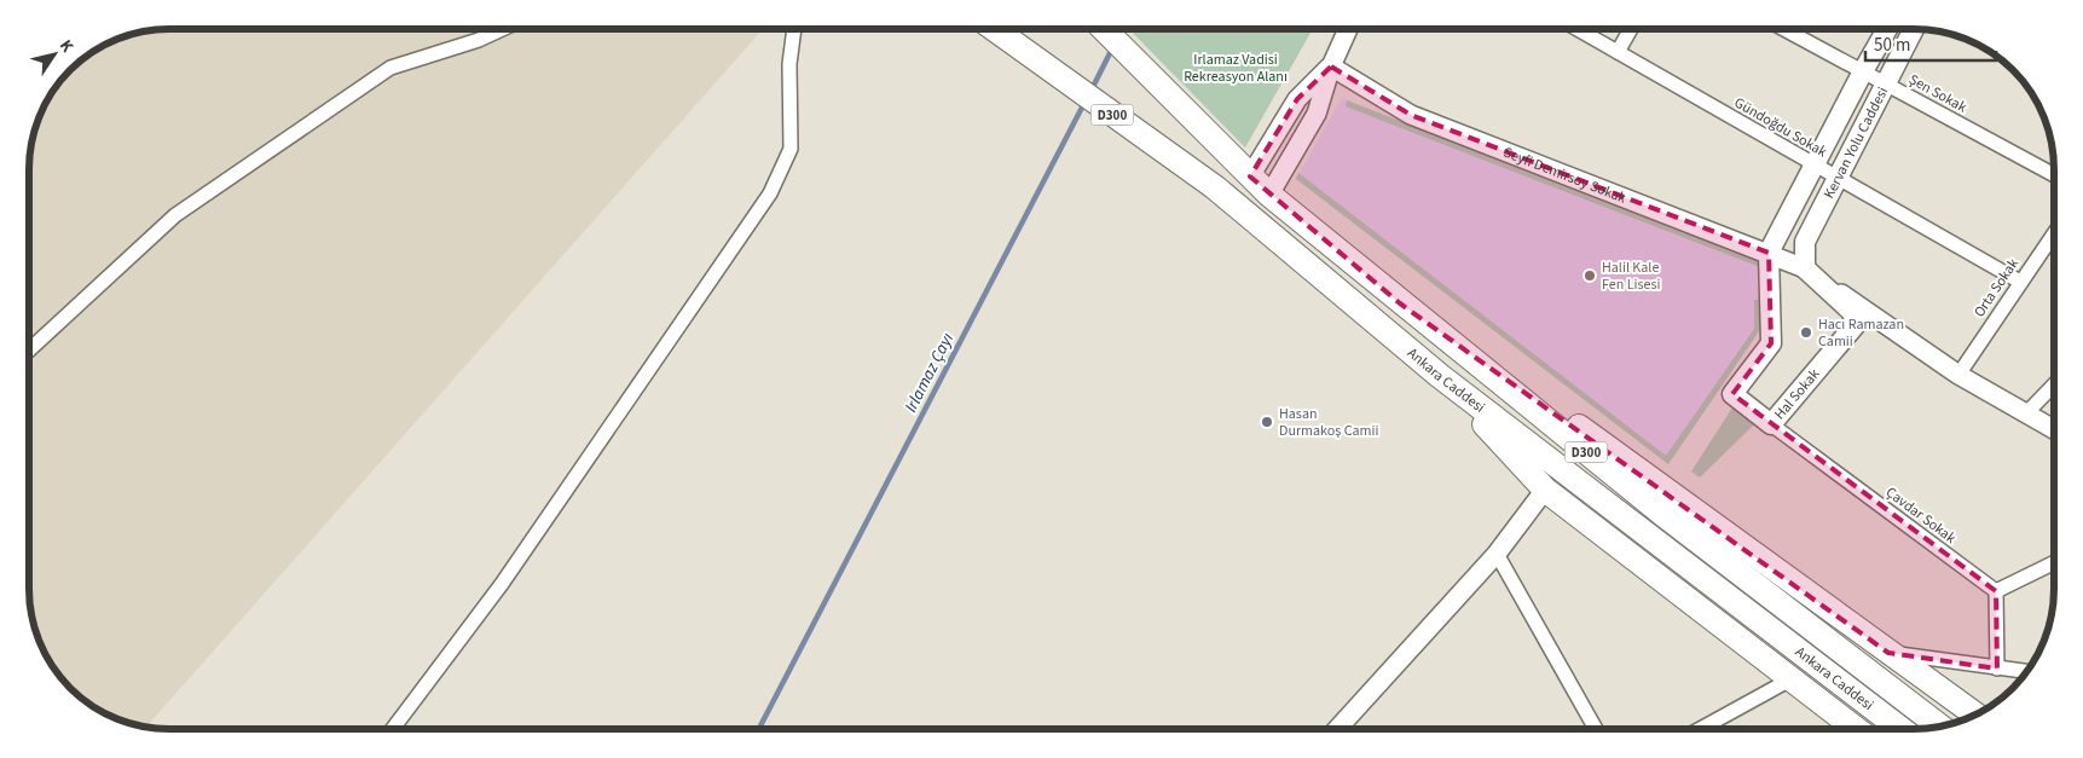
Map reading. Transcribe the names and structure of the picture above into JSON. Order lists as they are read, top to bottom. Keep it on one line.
{"streets":{"highway":["D300","Ankara Caddesi"],"main road":["Kervan Yolu Caddesi","Hal Sokak"],"street":["Şen Sokak","Gündoğdu Sokak","Seyfi Demirsoy Sokak","Orta Sokak","Çavdar Sokak"]},"crossings":[["Şen Sokak","Kervan Yolu Caddesi"],["Gündoğdu Sokak","Kervan Yolu Caddesi"],["Gündoğdu Sokak","Orta Sokak"],["Kervan Yolu Caddesi","Seyfi Demirsoy Sokak"],["Kervan Yolu Caddesi","Hal Sokak"],["Seyfi Demirsoy Sokak","Orta Sokak"],["Seyfi Demirsoy Sokak","Hal Sokak"],["Hal Sokak","Çavdar Sokak"]],"water":["Irlamaz Çayı"],"parks":["Irlamaz Vadisi Rekreasyon Alanı"],"places":["Halil Kale Fen Lisesi","Hacı Ramazan Camii","Hasan Durmakoş Camii"],"scale_bar":"50 m","north":"top right"}
